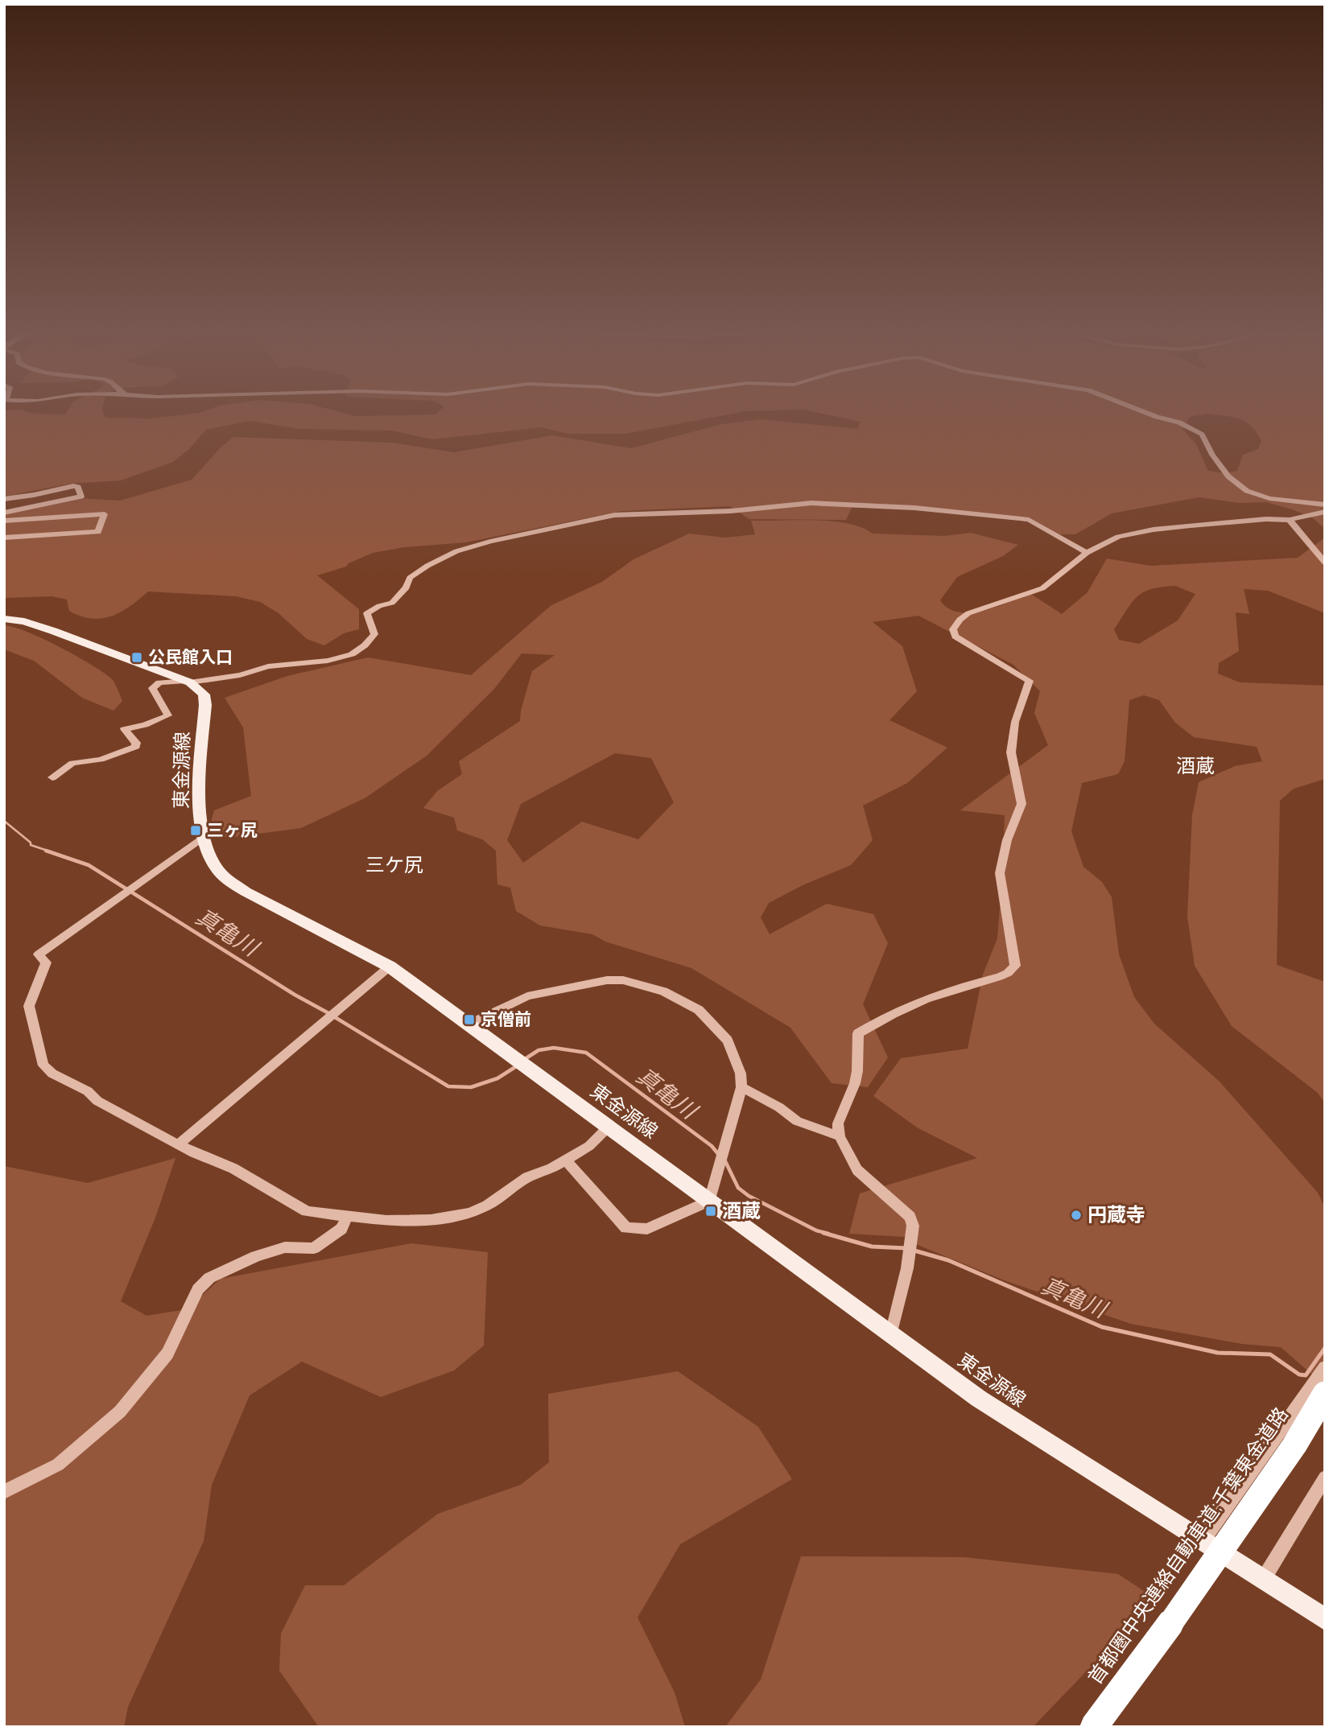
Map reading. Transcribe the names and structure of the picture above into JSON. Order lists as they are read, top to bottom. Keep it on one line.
{"streets":{"highway":["首都圏中央連絡自動車道;千葉東金道路"],"main road":["東金源線"]},"districts":["酒蔵","三ケ尻"],"water":["真亀川"],"places":{"transit":["公民館入口","三ヶ尻","京僧前","酒蔵"],"other":["円蔵寺"]}}
